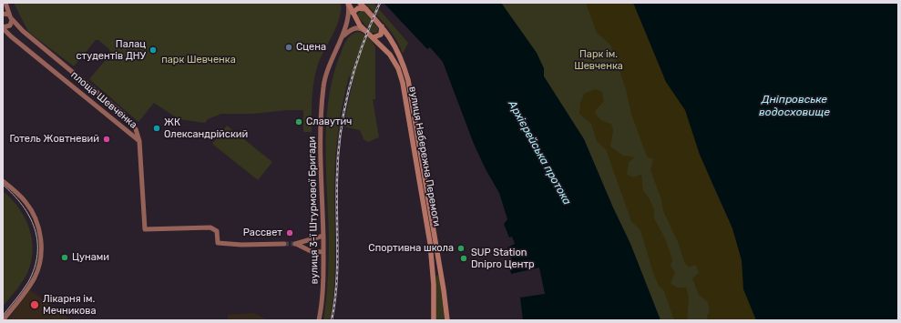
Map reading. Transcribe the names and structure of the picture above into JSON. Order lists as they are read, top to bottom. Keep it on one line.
{"streets":{"main road":["вулиця Набережна Перемоги"],"street":["площа Шевченка","вулиця 3-ї Штурмової Бригади"]},"crossings":[["вулиця Набережна Перемоги","вулиця 3-ї Штурмової Бригади"]],"water":["Дніпровське водосховище","Архієрейська протока"],"parks":["Парк iм. Шевченка","парк Шевченка"],"places":["Сцена","Палац студентів ДНУ","Славутич","ЖК Олександрійский","Готель Жовтневий","Рассвет","Спортивна школа","Цунами","SUP Station Dnipro Центр","Лікарня ім. Мечникова"]}
